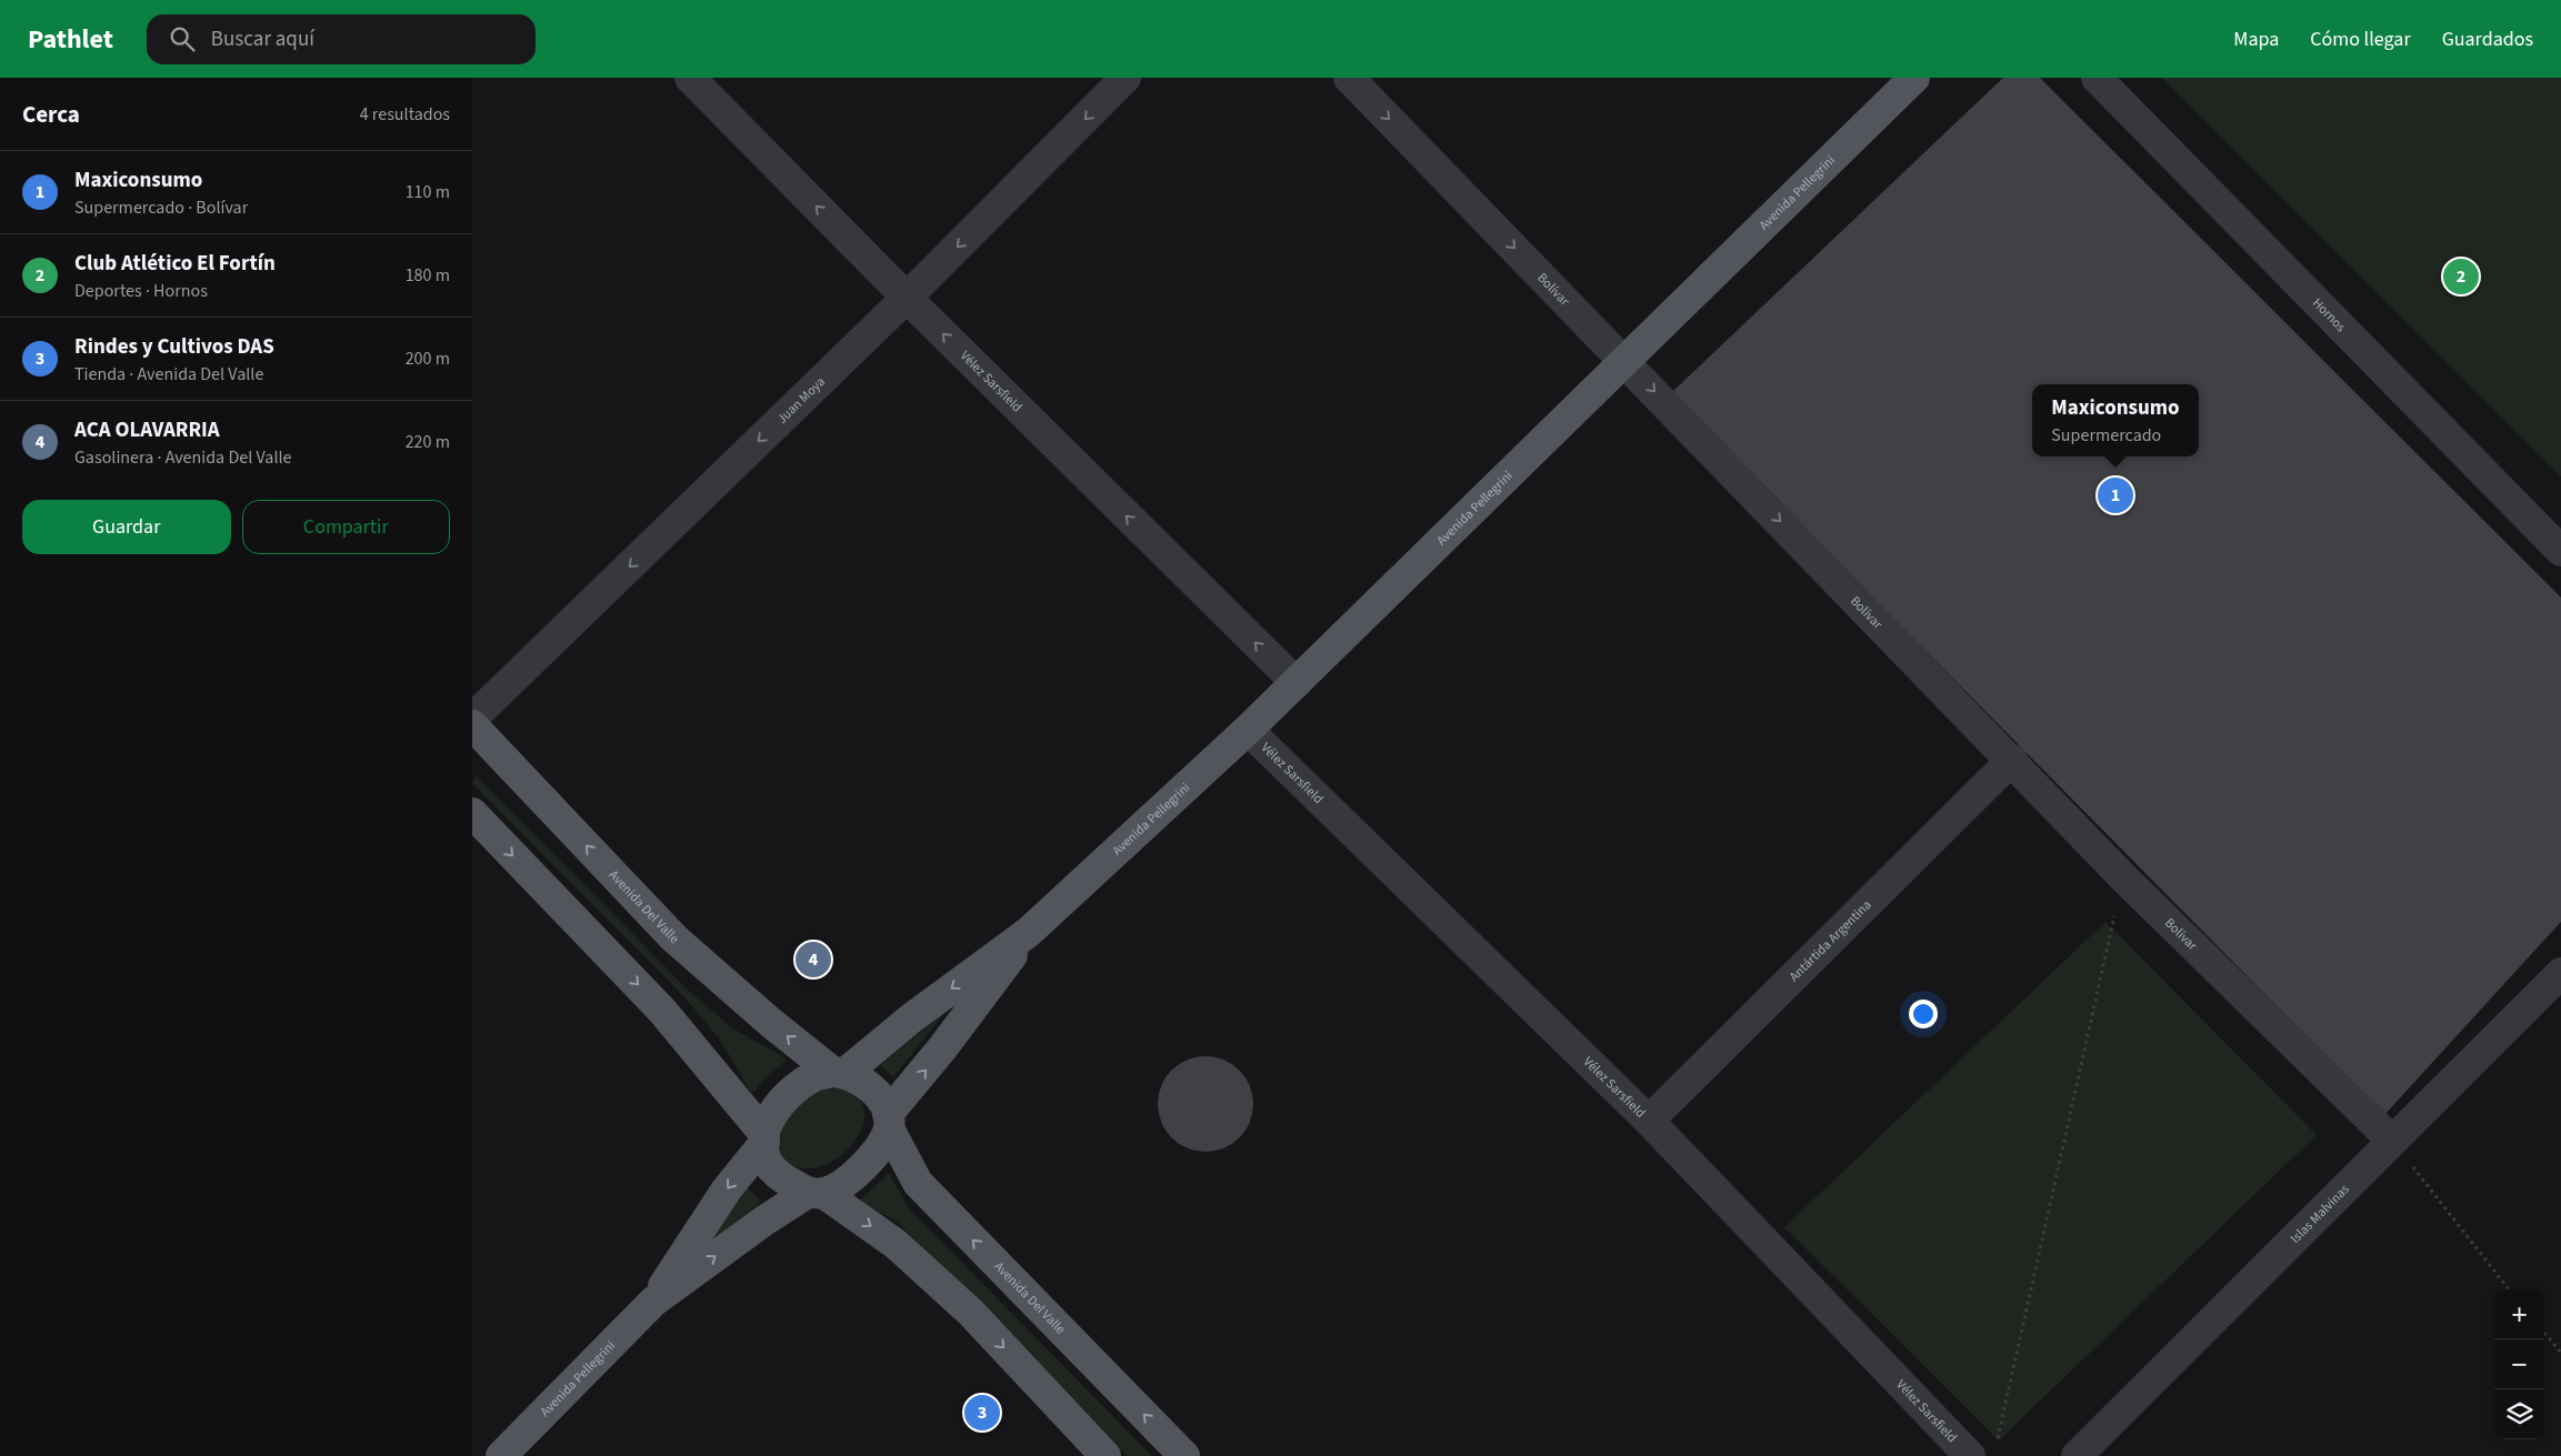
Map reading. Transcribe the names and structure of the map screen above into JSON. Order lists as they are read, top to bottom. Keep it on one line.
{"streets":{"main road":["Avenida Pellegrini","Avenida Del Valle"],"street":["Bolívar","Hornos","Vélez Sarsfield","Juan Moya","Antártida Argentina","Islas Malvinas"]},"crossings":[["Avenida Pellegrini","Bolívar"],["Avenida Pellegrini","Vélez Sarsfield"],["Avenida Pellegrini","Avenida Del Valle"],["Bolívar","Antártida Argentina"],["Bolívar","Islas Malvinas"],["Vélez Sarsfield","Juan Moya"],["Vélez Sarsfield","Antártida Argentina"]],"one_way":["Bolívar","Vélez Sarsfield","Juan Moya"],"page":{"header":"Pathlet","search":"Buscar aquí","nav":["Mapa","Cómo llegar","Guardados"],"heading":["Cerca","4 resultados"],"list":[{"mark":"1","name":"Maxiconsumo","note":"Supermercado · Bolívar","value":"110 m"},{"mark":"2","name":"Club Atlético El Fortín","note":"Deportes · Hornos","value":"180 m"},{"mark":"3","name":"Rindes y Cultivos DAS","note":"Tienda · Avenida Del Valle","value":"200 m"},{"mark":"4","name":"ACA OLAVARRIA","note":"Gasolinera · Avenida Del Valle","value":"220 m"}],"pins":["2","1","4","3"],"popup":["Maxiconsumo","Supermercado"],"buttons":["Guardar","Compartir"],"map_buttons":["+","−"]}}
